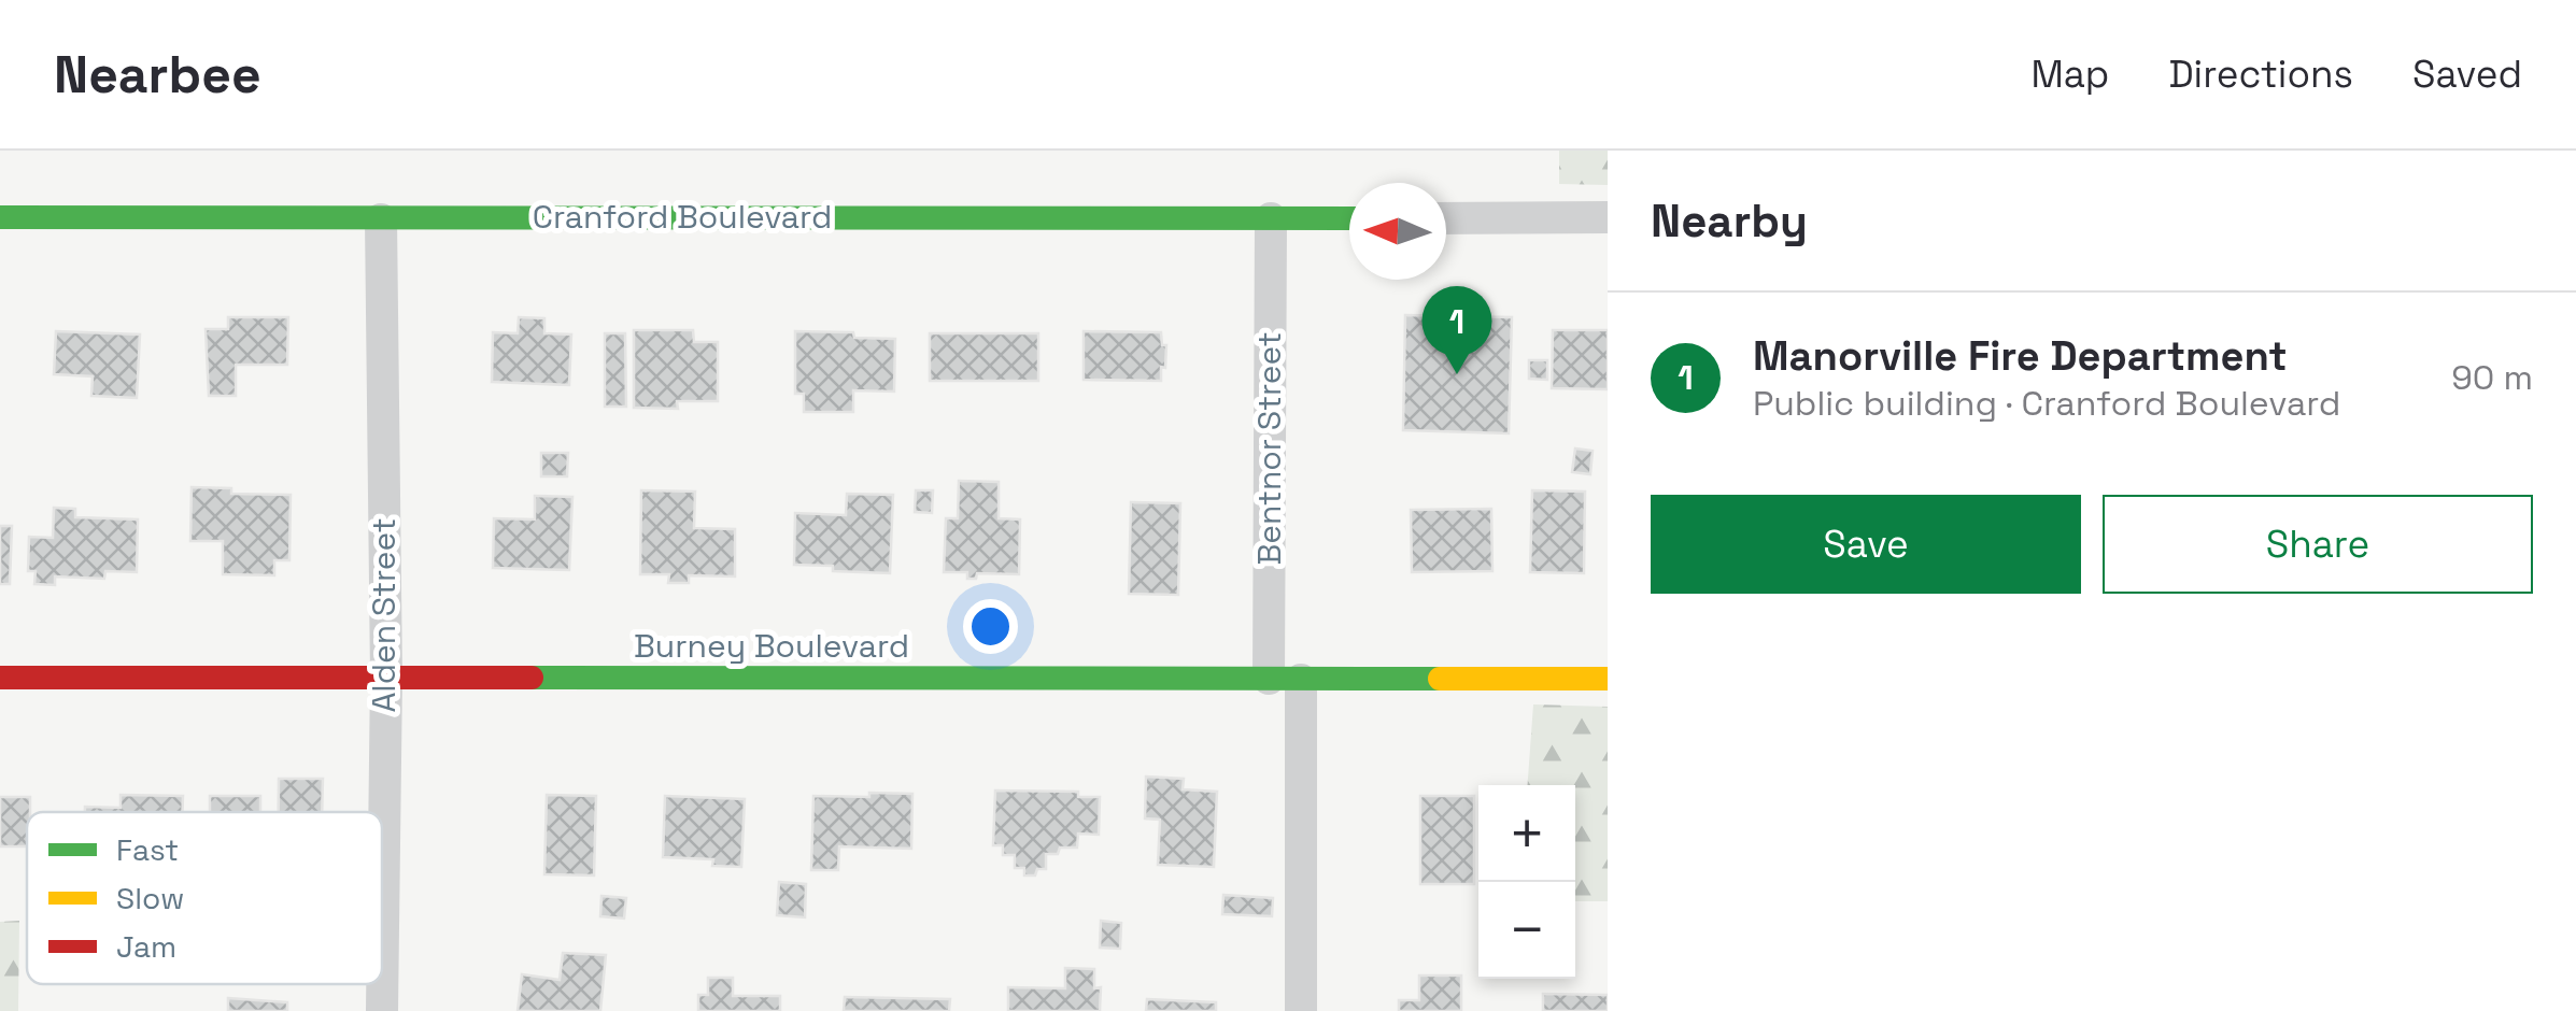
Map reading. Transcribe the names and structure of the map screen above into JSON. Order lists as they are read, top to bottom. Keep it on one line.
{"streets":{"street":["Cranford Boulevard","Bentnor Street","Alden Street","Burney Boulevard"]},"crossings":[["Cranford Boulevard","Bentnor Street"],["Cranford Boulevard","Alden Street"],["Bentnor Street","Burney Boulevard"],["Alden Street","Burney Boulevard"]],"legend":["Fast","Slow","Jam"],"north":"left","page":{"header":"Nearbee","nav":["Map","Directions","Saved"],"heading":"Nearby","pins":"1","list":[{"mark":"1","name":"Manorville Fire Department","note":"Public building · Cranford Boulevard","value":"90 m"}],"buttons":["Save","Share"],"map_buttons":["+","−"]}}
